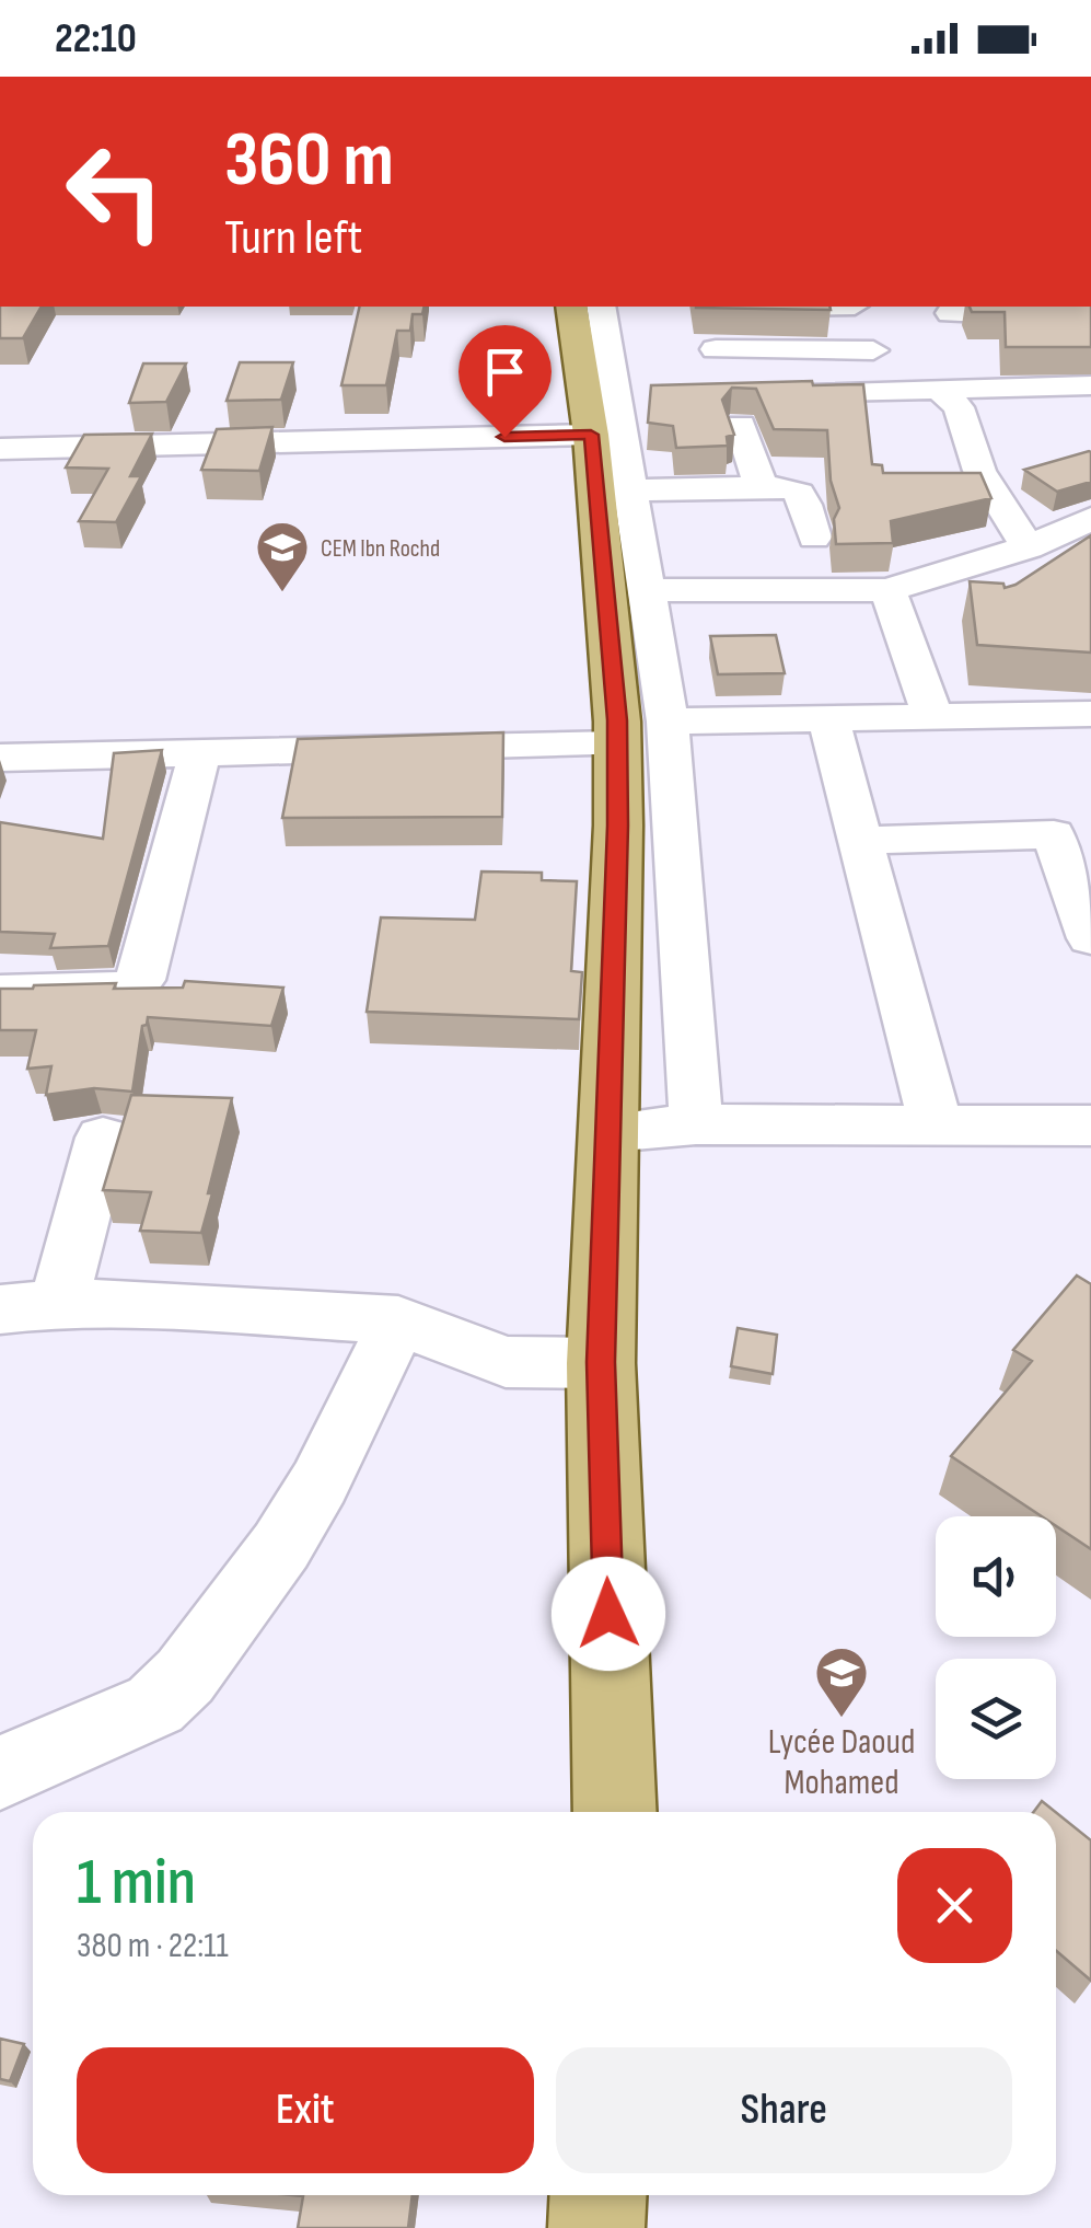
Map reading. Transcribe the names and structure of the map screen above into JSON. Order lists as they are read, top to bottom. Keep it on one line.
{"places":{"school or university":["CEM Ibn Rochd","Lycée Daoud Mohamed"]},"page":{"status":"22:10","turn":["360 m","Turn left"],"heading":["1 min","380 m · 22:11"],"buttons":["Exit","Share"]}}
